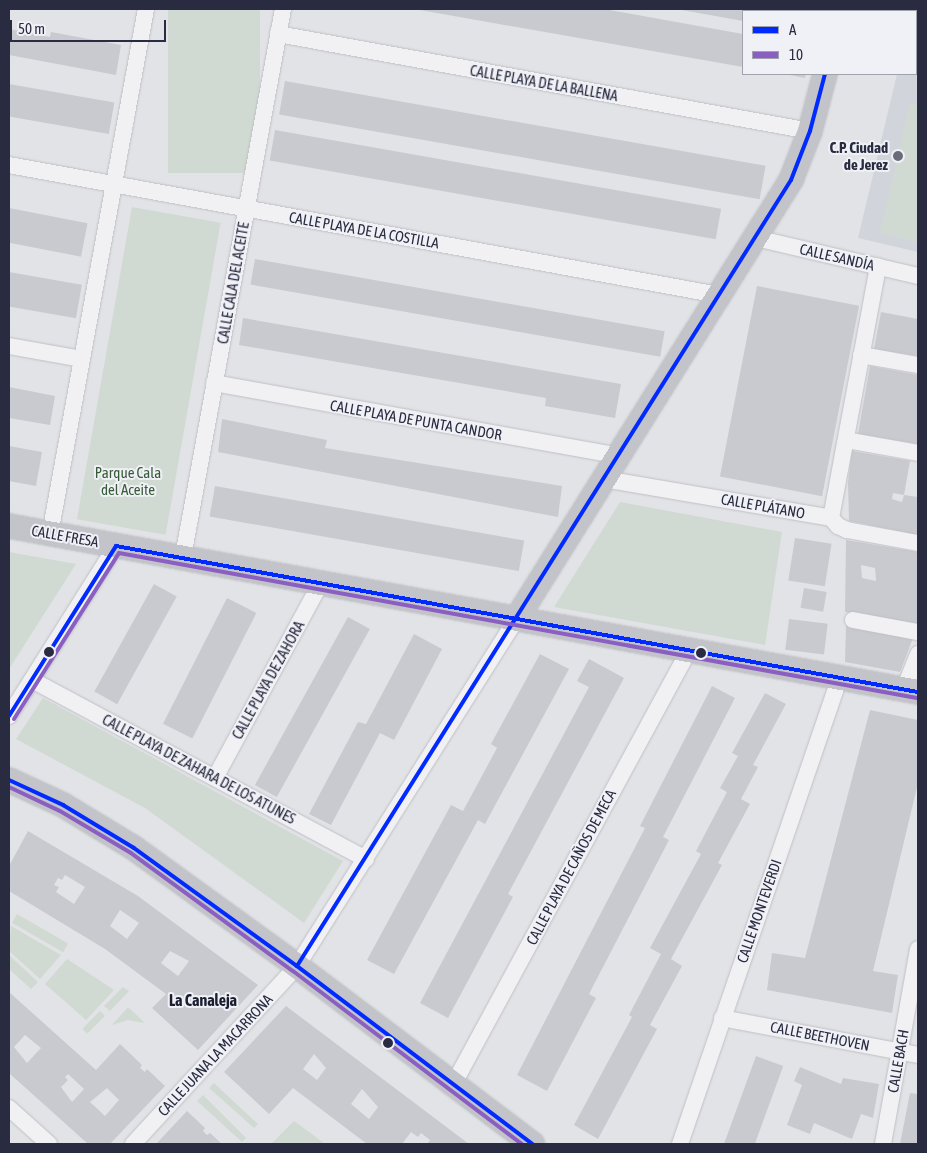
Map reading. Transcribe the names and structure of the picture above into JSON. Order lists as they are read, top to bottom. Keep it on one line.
{"streets":{"street":["CALLE PLAYA DE LA BALLENA","CALLE PLAYA DE LA COSTILLA","CALLE SANDÍA","CALLE CALA DEL ACEITE","CALLE PLAYA DE PUNTA CANDOR","CALLE PLÁTANO","CALLE FRESA","CALLE PLAYA DE ZAHORA","CALLE PLAYA DE ZAHARA DE LOS ATUNES","CALLE PLAYA DE CAÑOS DE MECA","CALLE MONTEVERDI","CALLE BEETHOVEN","CALLE JUANA LA MACARRONA","CALLE BACH"]},"crossings":[["CALLE PLAYA DE LA BALLENA","CALLE CALA DEL ACEITE"],["CALLE PLAYA DE LA COSTILLA","CALLE CALA DEL ACEITE"],["CALLE CALA DEL ACEITE","CALLE PLAYA DE PUNTA CANDOR"],["CALLE CALA DEL ACEITE","CALLE FRESA"],["CALLE FRESA","CALLE PLAYA DE ZAHORA"],["CALLE FRESA","CALLE PLAYA DE CAÑOS DE MECA"],["CALLE FRESA","CALLE MONTEVERDI"],["CALLE FRESA","CALLE JUANA LA MACARRONA"],["CALLE PLAYA DE ZAHORA","CALLE PLAYA DE ZAHARA DE LOS ATUNES"],["CALLE PLAYA DE ZAHARA DE LOS ATUNES","CALLE JUANA LA MACARRONA"],["CALLE MONTEVERDI","CALLE BEETHOVEN"],["CALLE BEETHOVEN","CALLE BACH"]],"districts":["La Canaleja"],"parks":["Parque Cala del Aceite"],"places":["C.P. Ciudad de Jerez"],"lines":["transit line A","transit line 10"],"legend":["A","10"],"scale_bar":"50 m"}
